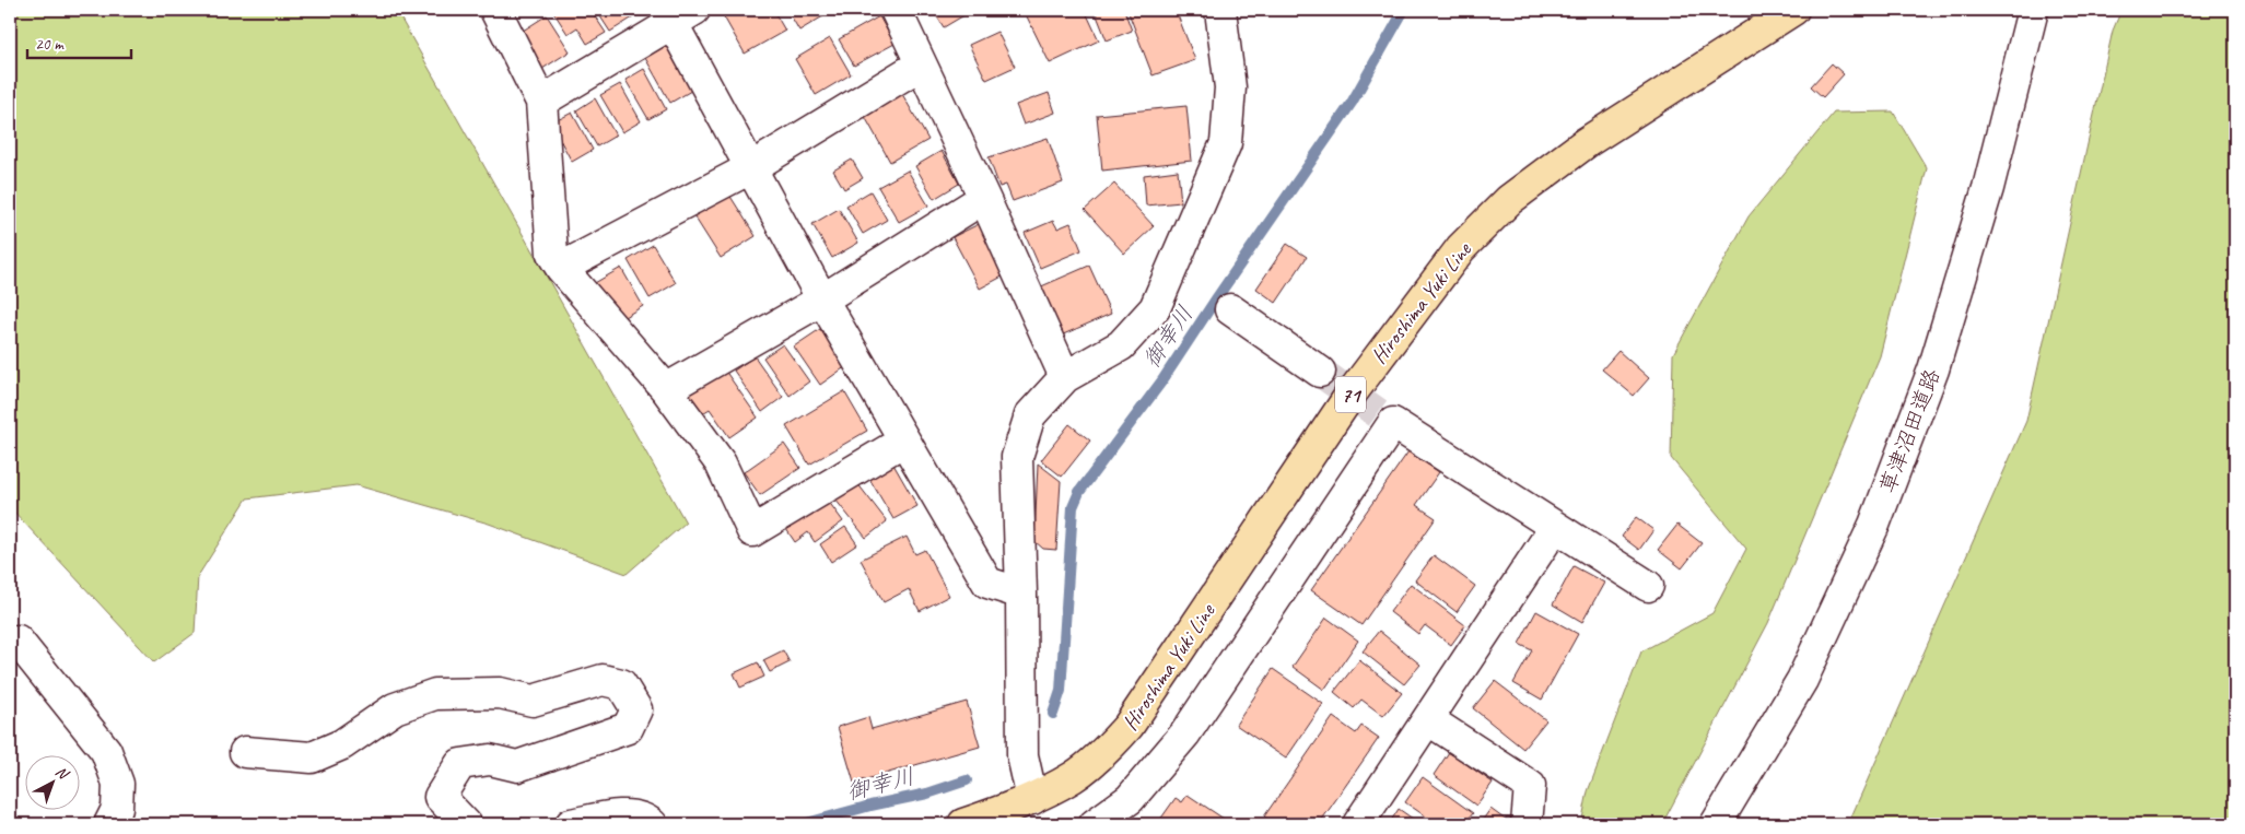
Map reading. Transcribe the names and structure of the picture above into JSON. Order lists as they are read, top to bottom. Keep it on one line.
{"streets":{"main road":["Hiroshima Yuki Line","71"],"street":["草津沼田道路"]},"water":["御幸川"],"scale_bar":"20 m","north":"top right"}
